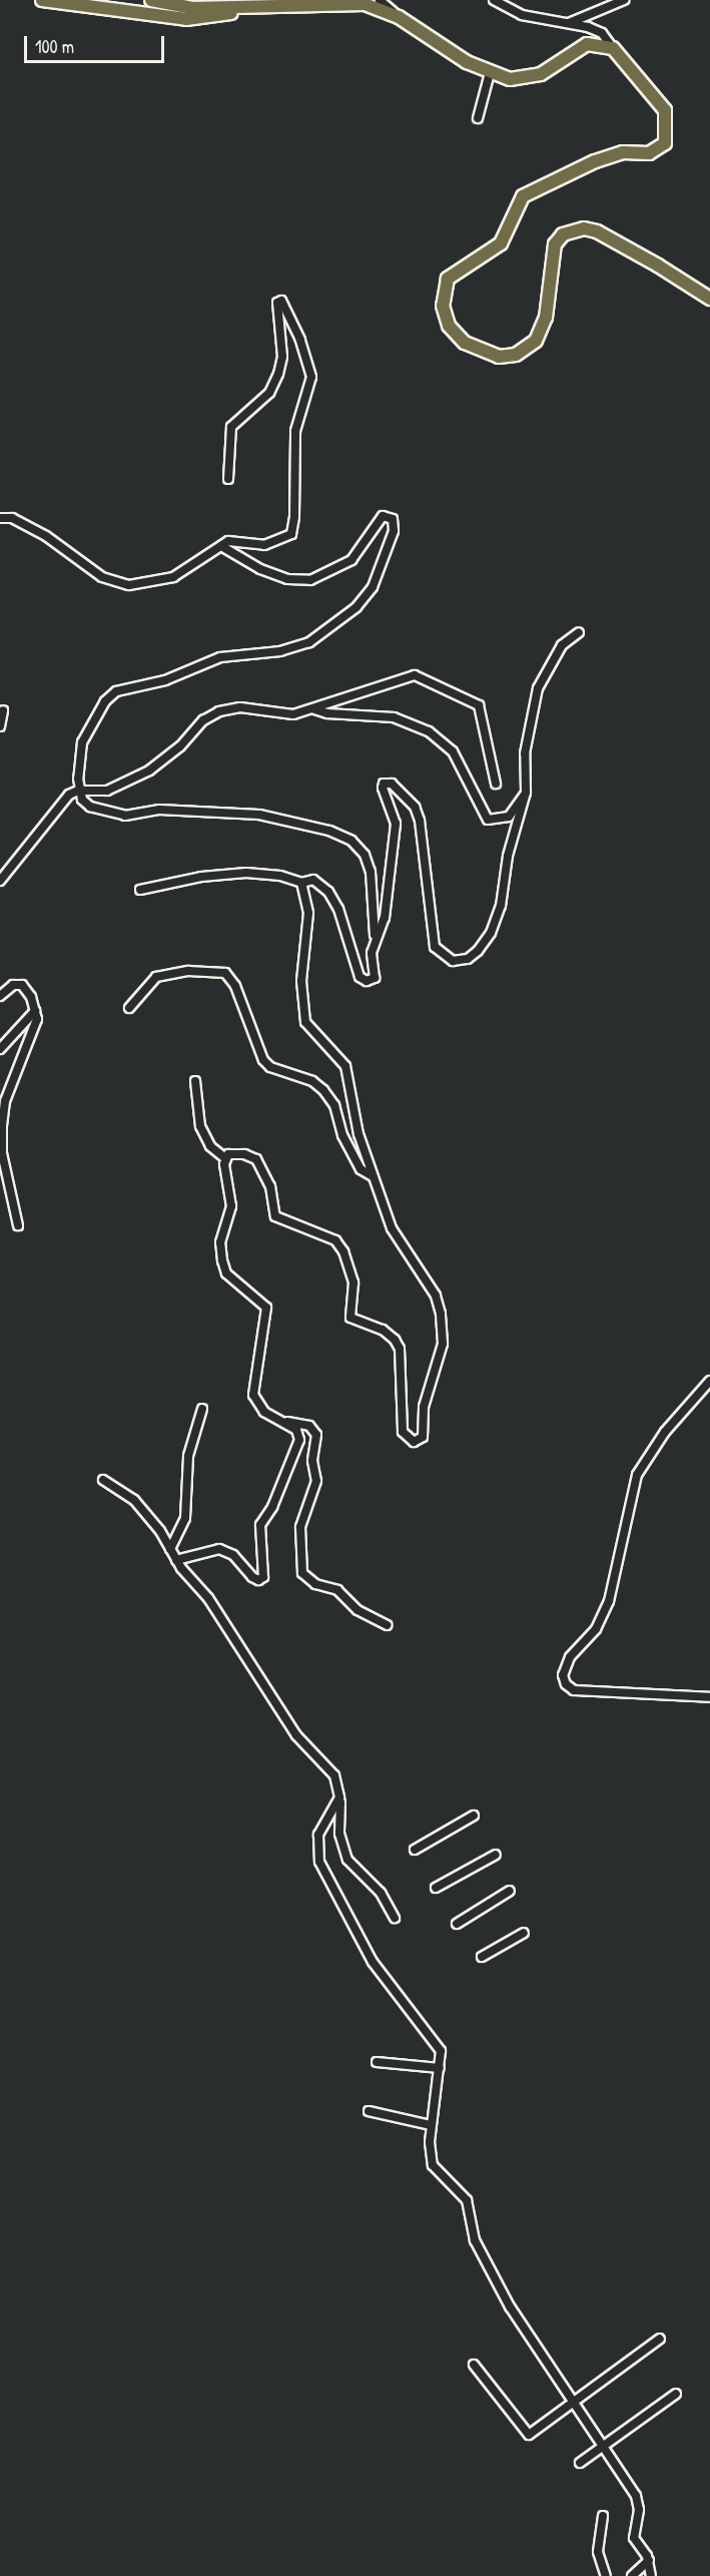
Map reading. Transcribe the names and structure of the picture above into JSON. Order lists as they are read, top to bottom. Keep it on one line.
{"scale_bar":"100 m"}
